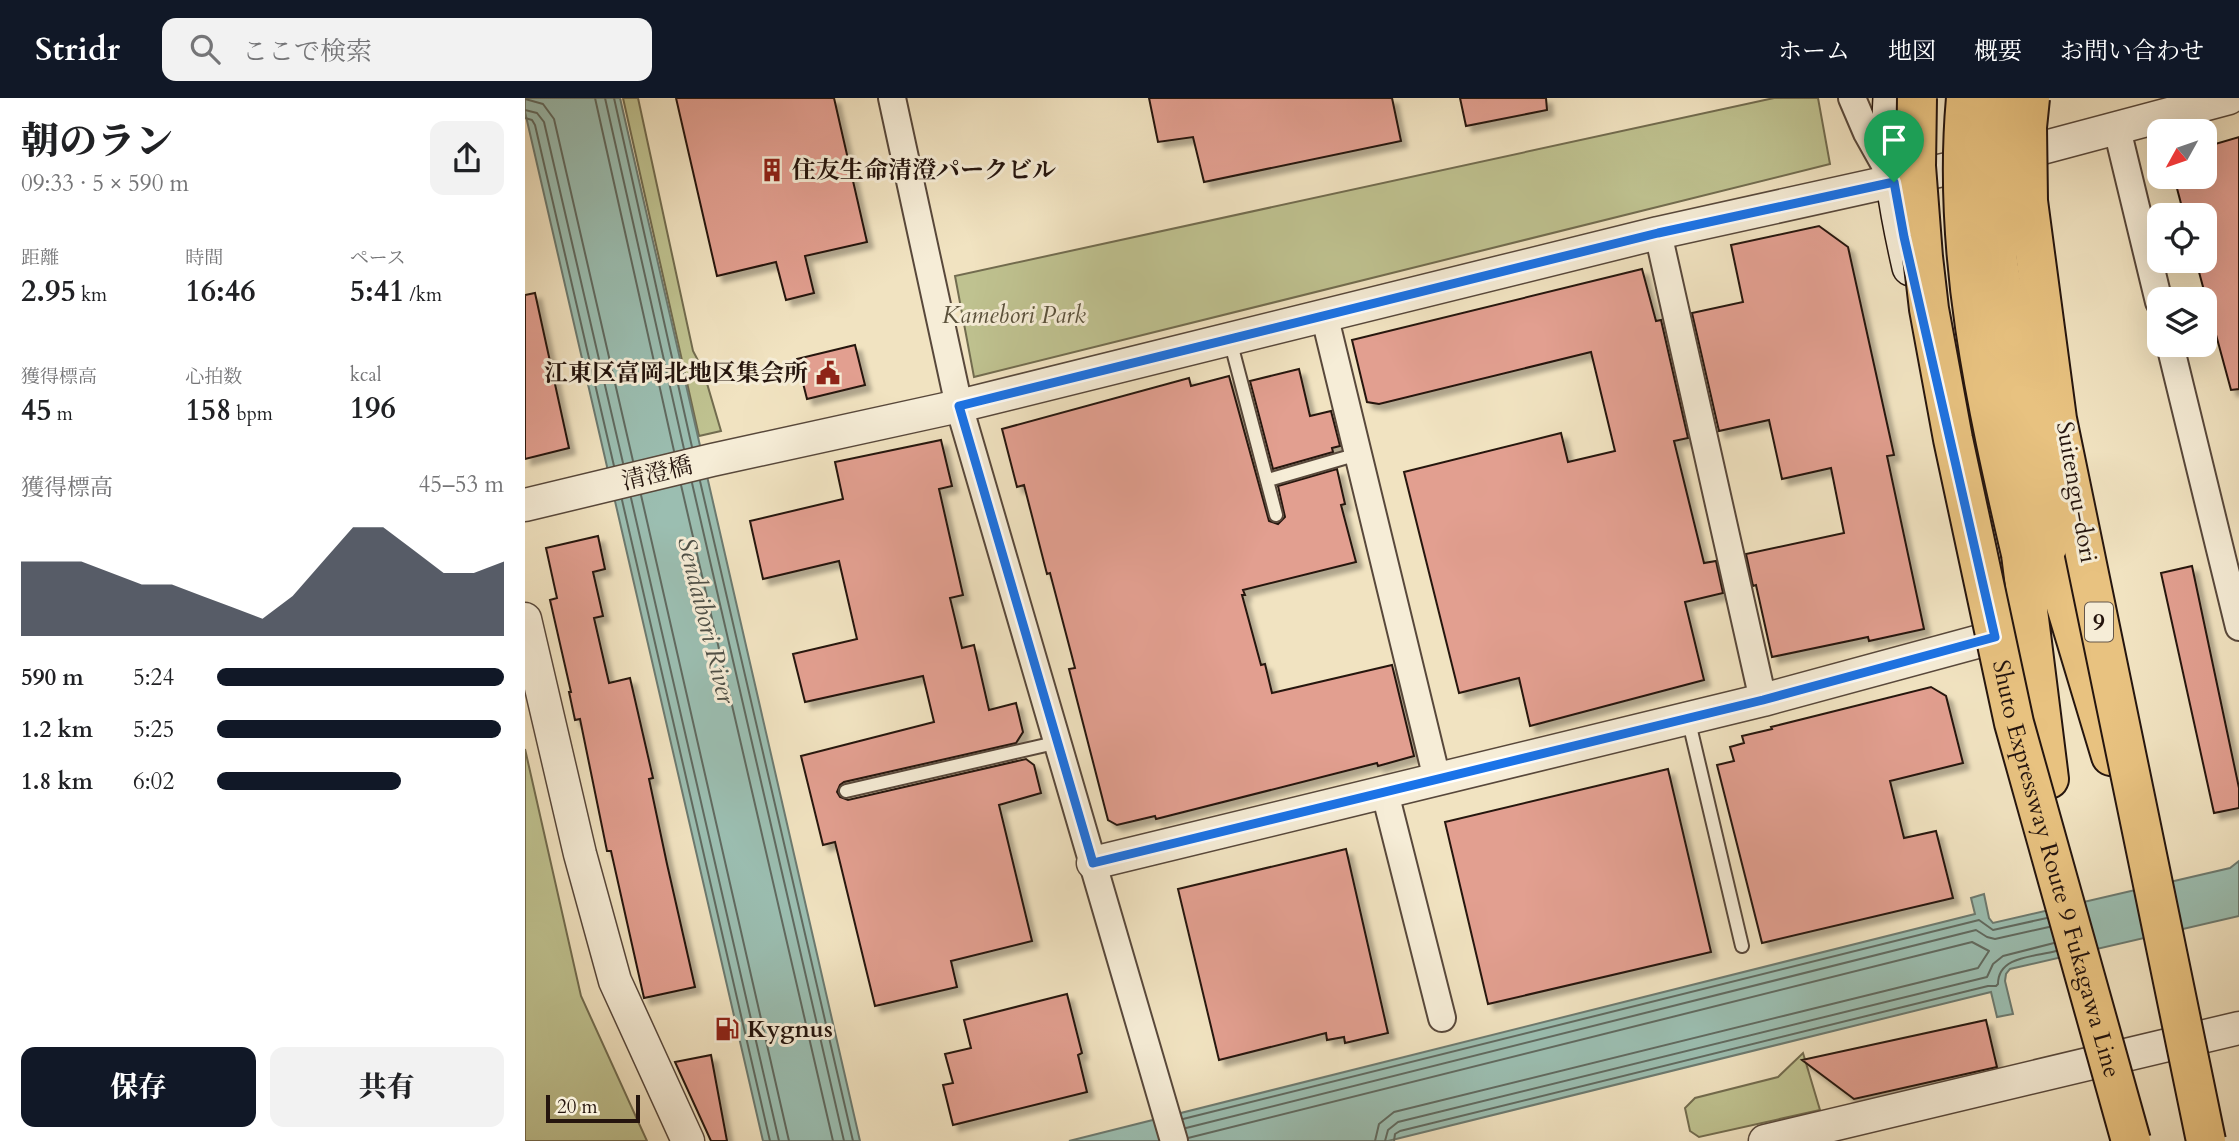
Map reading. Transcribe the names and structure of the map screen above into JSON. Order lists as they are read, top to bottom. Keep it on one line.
{"streets":{"highway":["9","Shuto Expressway Route 9 Fukagawa Line"],"main road":["Suitengu-dori"],"street":["清澄橋"]},"crossings":[["清澄橋","Suitengu-dori"]],"water":["Sendaibori River"],"parks":["Kamebori Park"],"places":{"building":["住友生命清澄パークビル"],"public building":["江東区富岡北地区集会所"],"fuel station":["Kygnus"]},"scale_bar":"20 m","north":"bottom left","page":{"header":"Stridr","search":"ここで検索","nav":["ホーム","地図","概要","お問い合わせ"],"heading":["朝のラン","09:33 · 5 × 590 m"],"stats":[["距離","2.95 km"],["時間","16:46"],["ペース","5:41 /km"],["獲得標高","45 m"],["心拍数","158 bpm"],["kcal","196"]],"chart":["獲得標高","45–53 m"],"list":[{"name":"590 m","note":"5:24"},{"name":"1.2 km","note":"5:25"},{"name":"1.8 km","note":"6:02"}],"buttons":["保存","共有"],"scale":"20 m"}}
